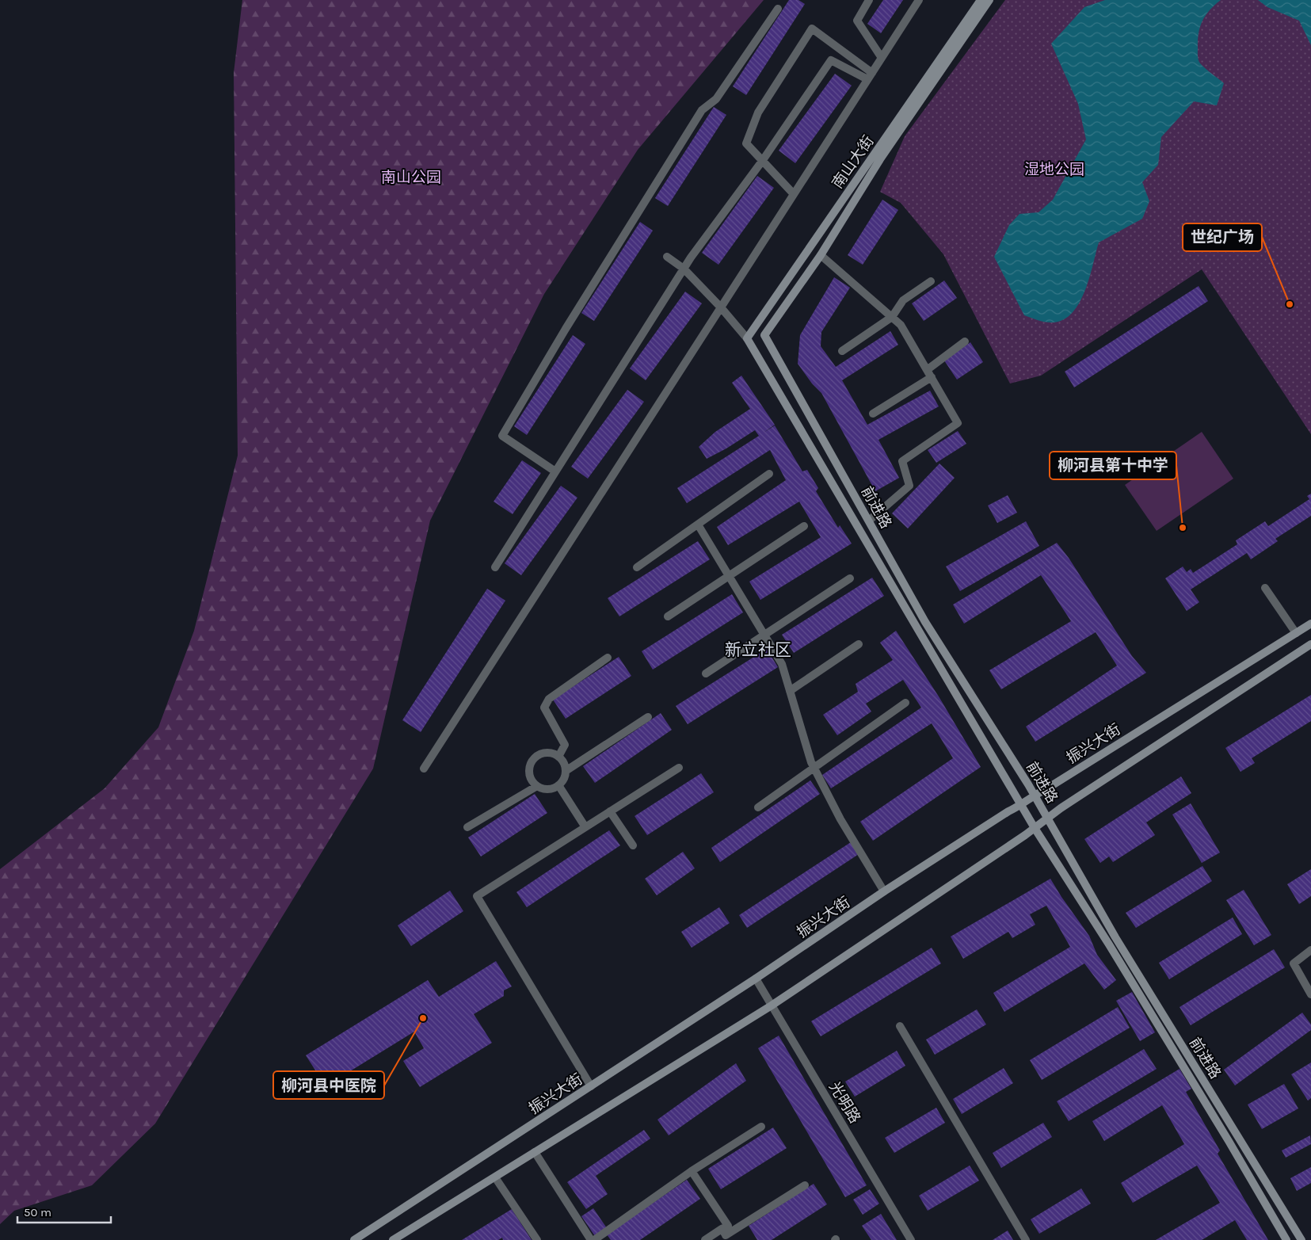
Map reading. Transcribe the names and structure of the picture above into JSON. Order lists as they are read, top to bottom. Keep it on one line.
{"streets":{"street":["南山大街","前进路","振兴大街","光明路"]},"crossings":[["南山大街","前进路"],["前进路","振兴大街"],["振兴大街","光明路"]],"districts":["新立社区"],"parks":["湿地公园","南山公园"],"places":["世纪广场","柳河县第十中学","柳河县中医院"],"scale_bar":"50 m"}
